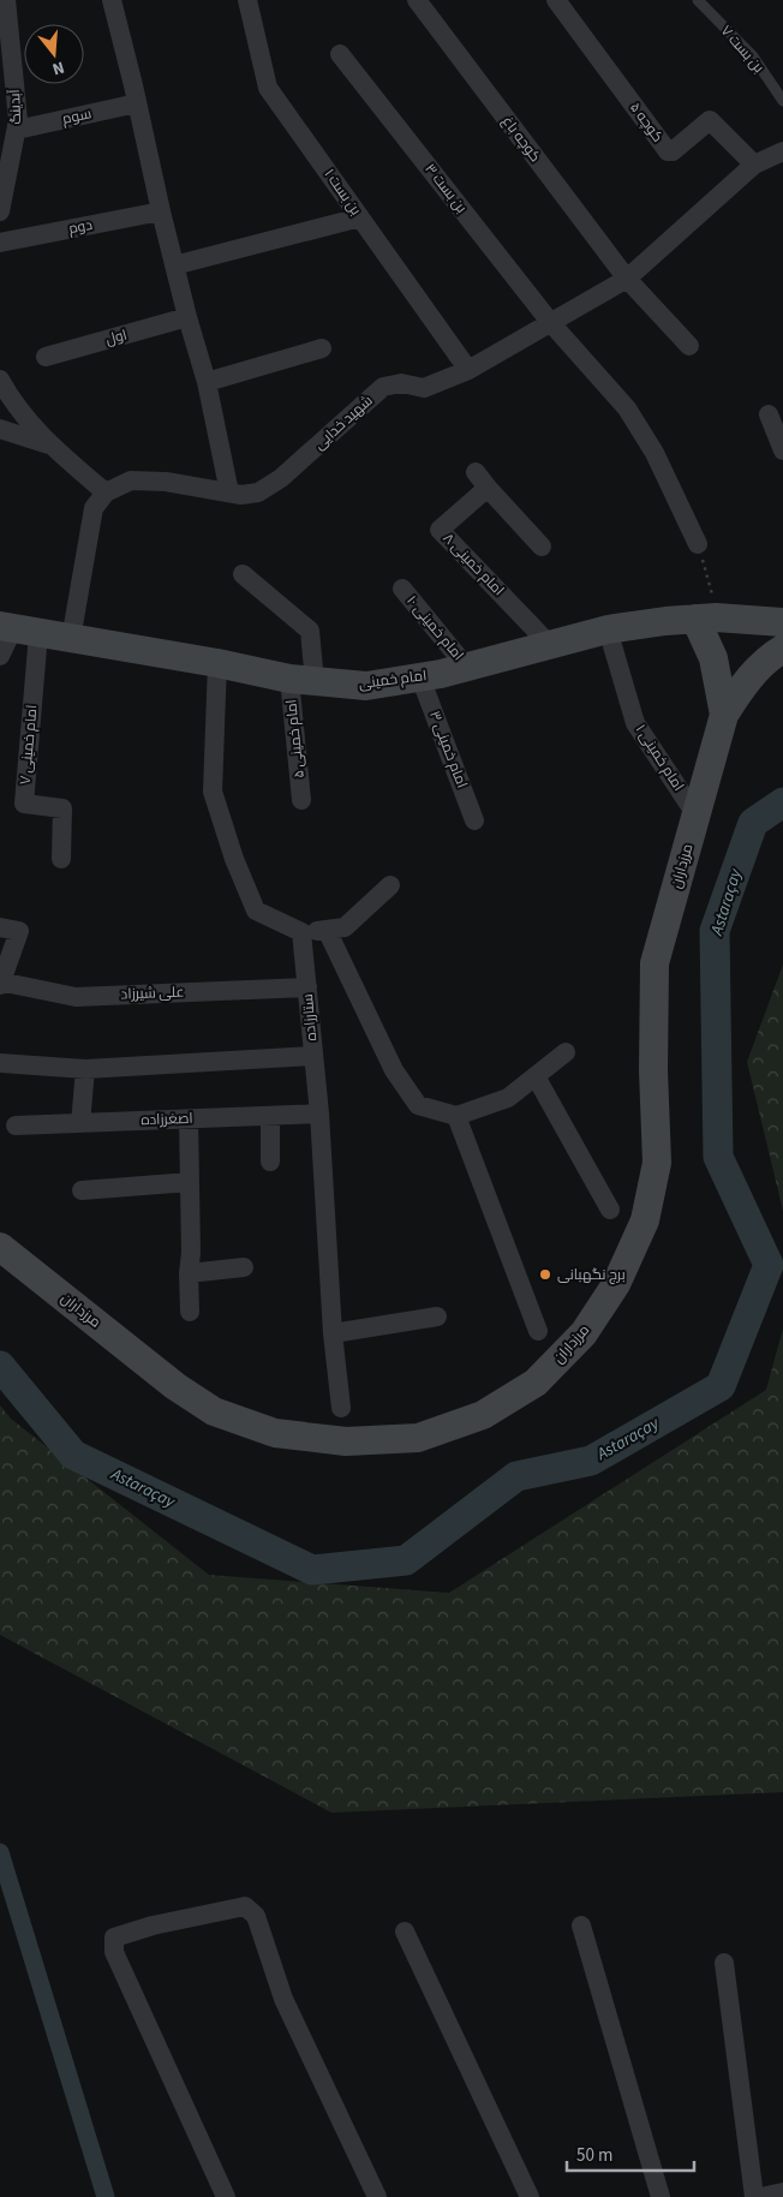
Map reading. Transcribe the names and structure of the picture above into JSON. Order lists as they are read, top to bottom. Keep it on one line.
{"streets":{"street":["آبدینگ","سوم","کوچه ۵","کوچه باغ","بن بست ۳","بن بست ۱","دوم","اول","شهید خدایی","امام خمینی ۸","امام خمینی ۱۰","امام خمینی","امام خمینی ۵","امام خمینی ۷","امام خمینی ۳","امام خمینی ۱","مرزداران","علی شیرزاد","ستارزاده","اصغرزاده"],"lane":["بن بست ۷"]},"crossings":[["آبدینگ","سوم"],["کوچه ۵","شهید خدایی"],["کوچه باغ","شهید خدایی"],["بن بست ۳","شهید خدایی"],["بن بست ۱","شهید خدایی"],["امام خمینی ۸","امام خمینی"],["امام خمینی ۱۰","امام خمینی"],["امام خمینی","امام خمینی ۵"],["امام خمینی","امام خمینی ۷"],["امام خمینی","امام خمینی ۳"],["امام خمینی","امام خمینی ۱"],["امام خمینی","مرزداران"],["امام خمینی ۱","مرزداران"],["علی شیرزاد","ستارزاده"],["ستارزاده","اصغرزاده"]],"water":["Astaraçay"],"places":["برج نگهبانی"],"scale_bar":"50 m","north":"bottom"}
